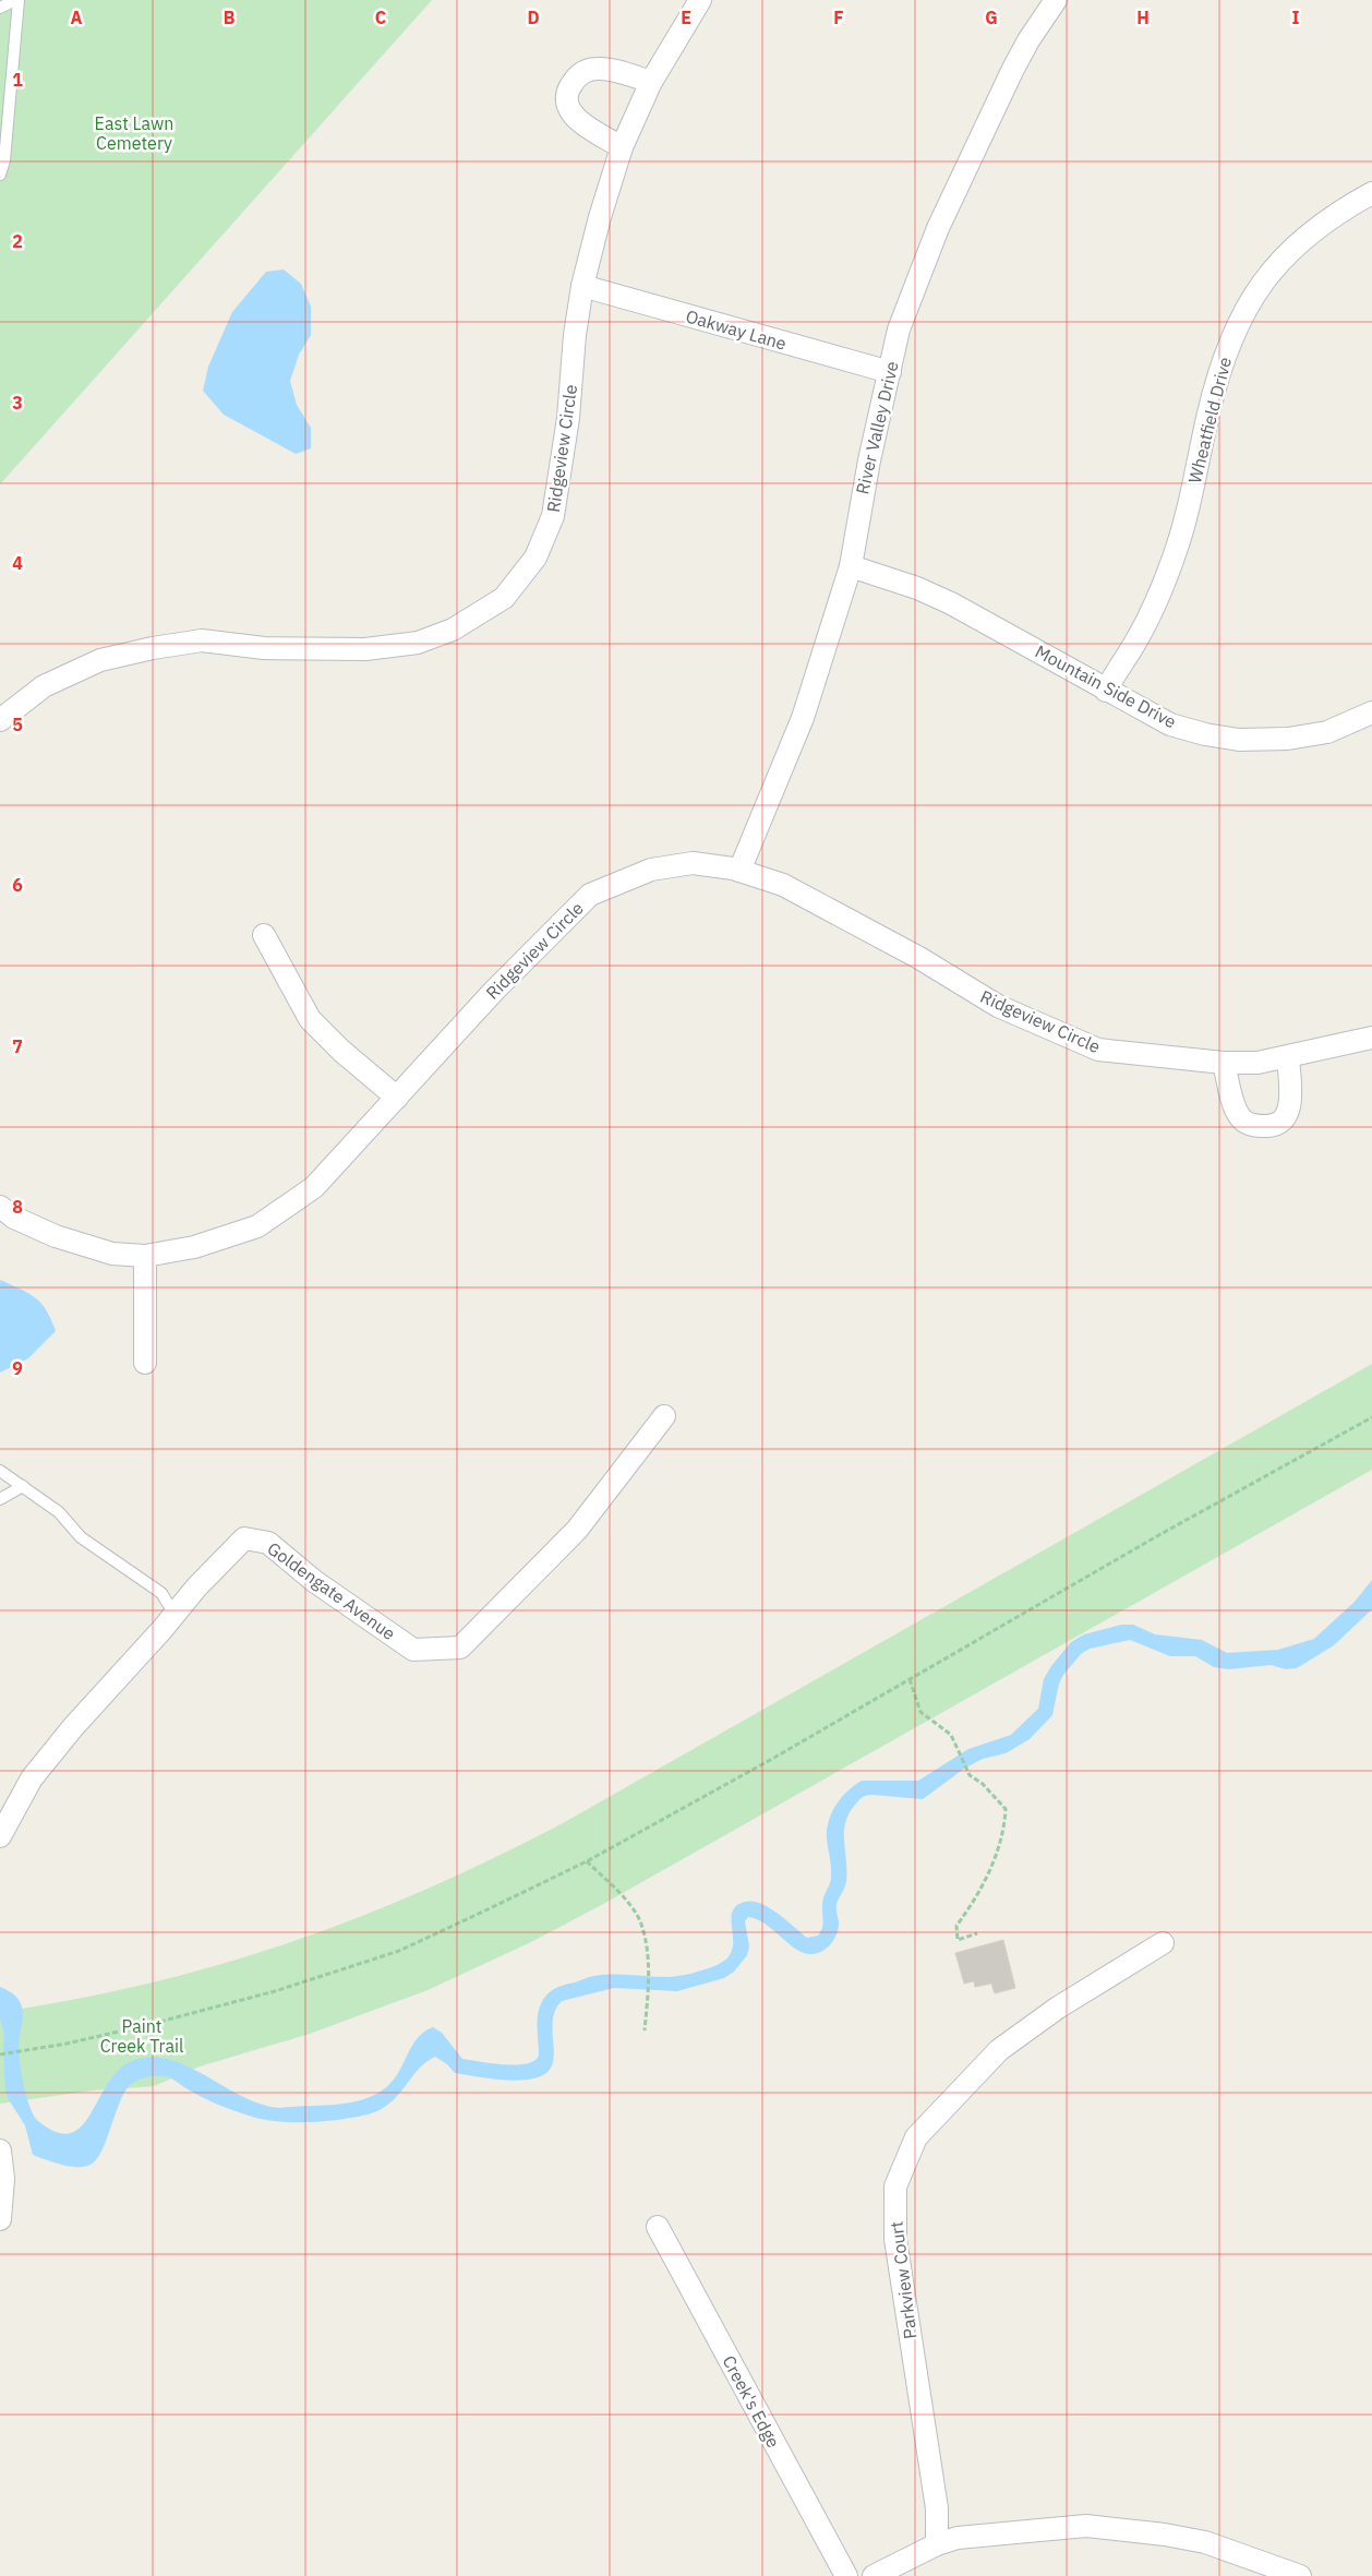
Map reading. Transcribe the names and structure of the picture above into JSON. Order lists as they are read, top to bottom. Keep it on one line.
{"streets":{"street":["Oakway Lane","Wheatfield Drive","River Valley Drive","Ridgeview Circle","Mountain Side Drive","Goldengate Avenue","Parkview Court","Creek's Edge"]},"crossings":[["Oakway Lane","River Valley Drive"],["Oakway Lane","Ridgeview Circle"],["Wheatfield Drive","Mountain Side Drive"],["River Valley Drive","Ridgeview Circle"],["River Valley Drive","Mountain Side Drive"]],"parks":["East Lawn Cemetery","Paint Creek Trail"],"grid":{"columns":["A","B","C","D","E","F","G","H","I"],"rows":["1","2","3","4","5","6","7","8","9"]}}
